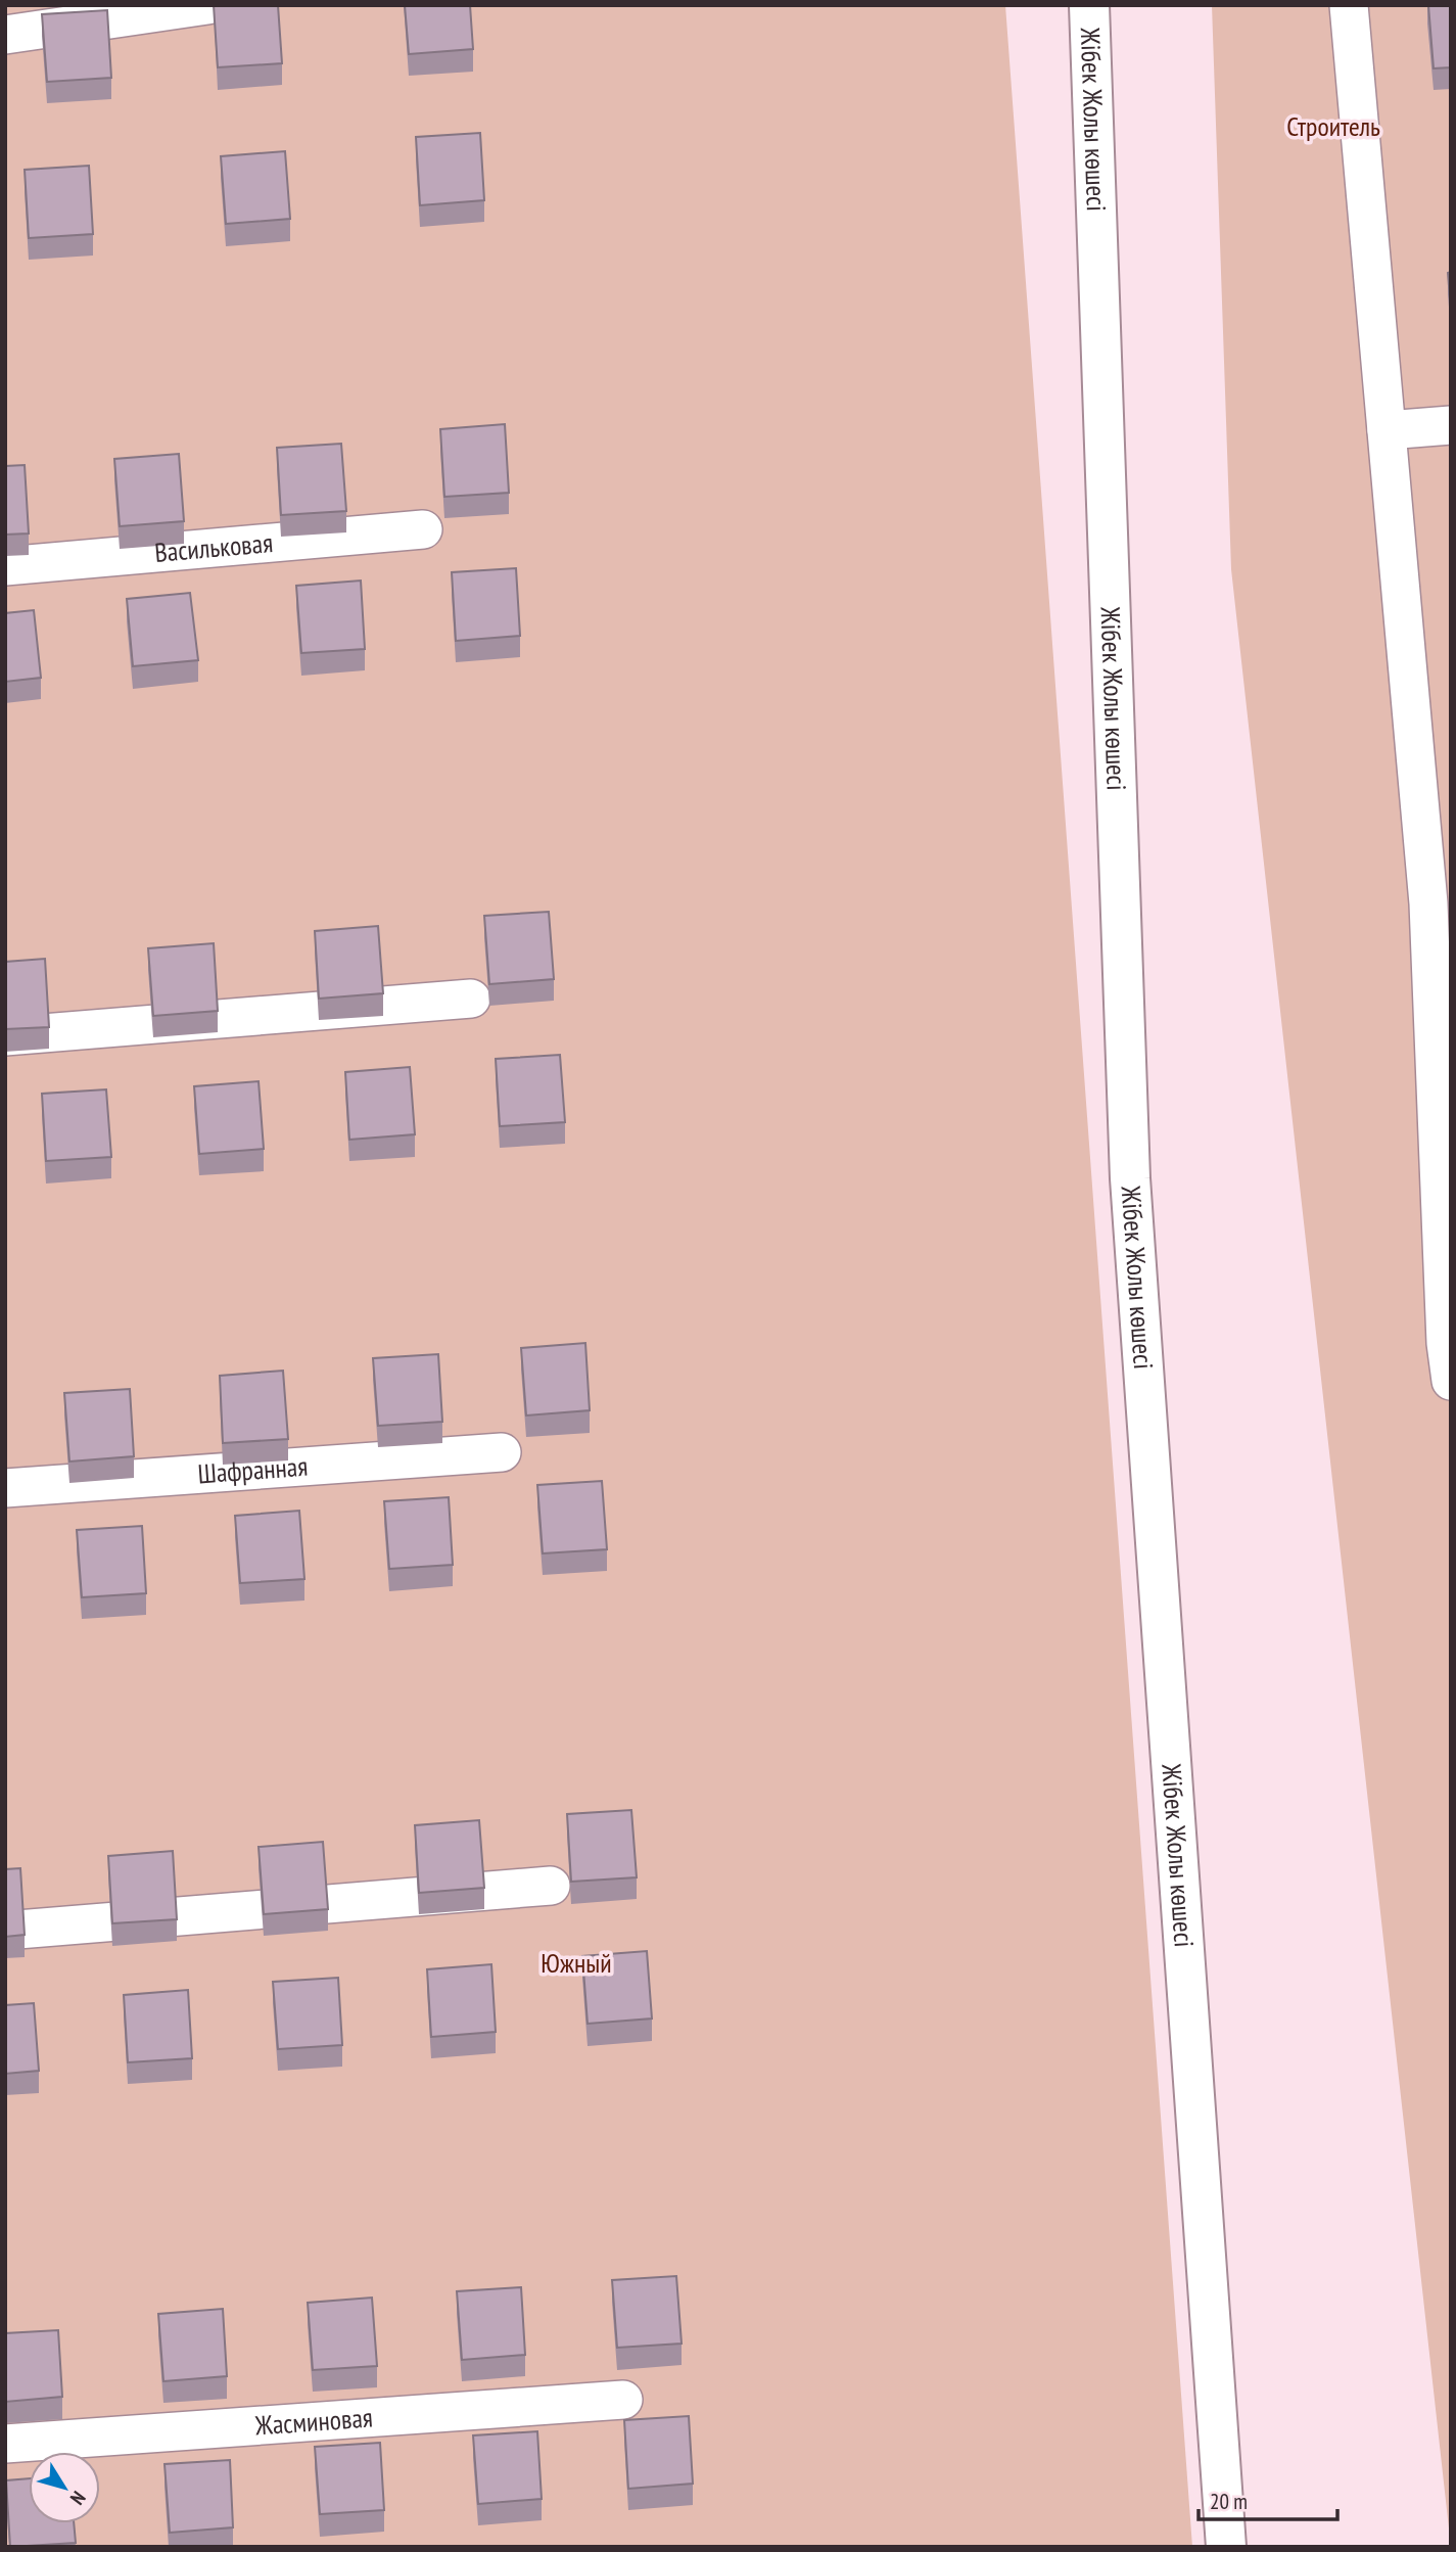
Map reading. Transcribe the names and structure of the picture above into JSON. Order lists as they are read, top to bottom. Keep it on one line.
{"streets":{"highway":["Жібек Жолы көшесі"],"street":["Васильковая","Шафранная","Жасминовая"]},"parks":["Строитель","Южный"],"scale_bar":"20 m","north":"bottom right"}
